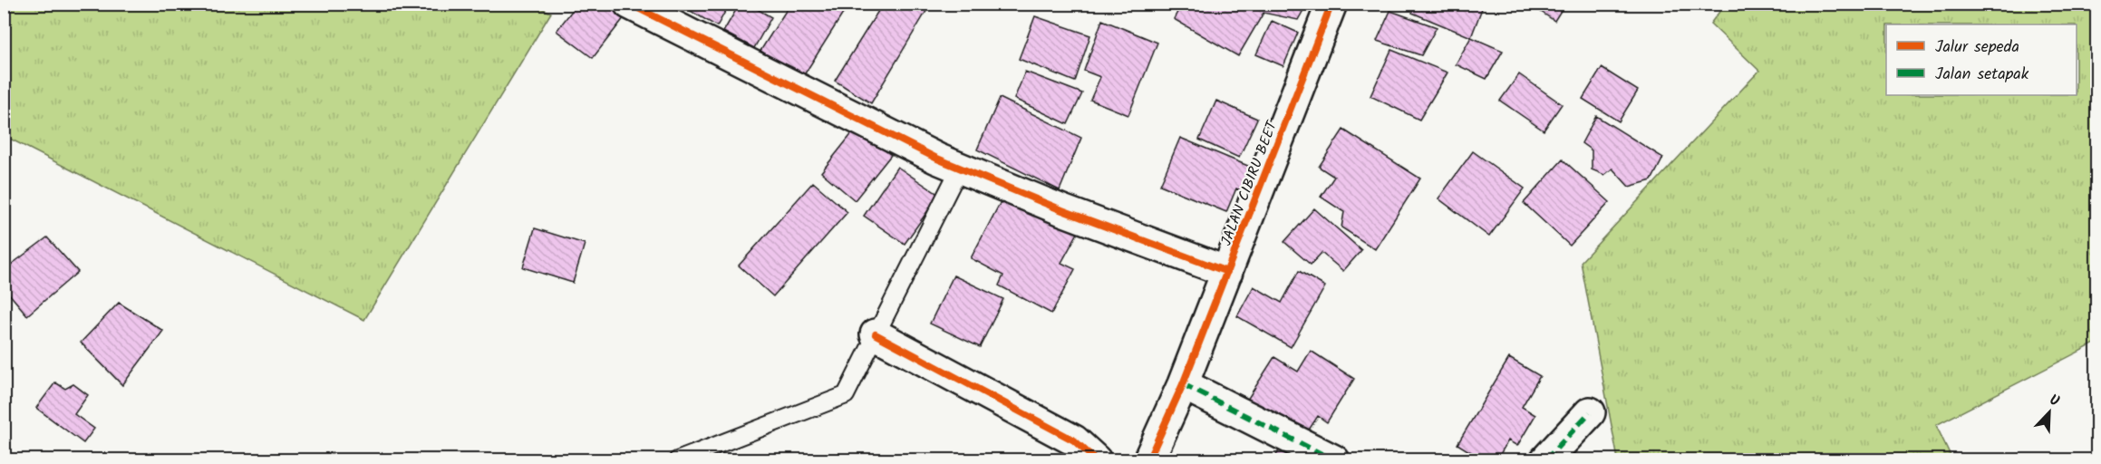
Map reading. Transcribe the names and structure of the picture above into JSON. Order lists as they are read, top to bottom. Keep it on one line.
{"streets":{"street":["JALAN CIBIRU BEET"]},"legend":["Jalur sepeda","Jalan setapak"],"north":"top right"}
